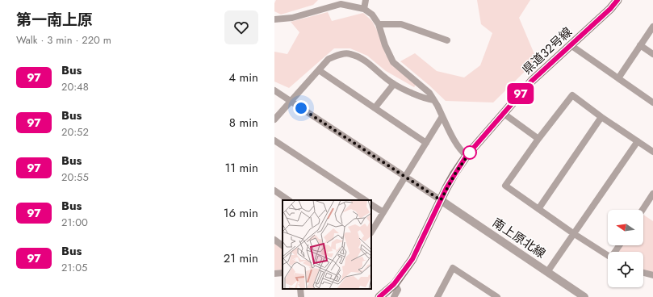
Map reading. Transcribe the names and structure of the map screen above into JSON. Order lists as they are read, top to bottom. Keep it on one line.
{"streets":{"main road":["県道32号線"],"street":["南上原北線"]},"crossings":[["県道32号線","南上原北線"]],"lines":["bus line 97"],"north":"left","page":{"heading":["第一南上原","Walk · 3 min · 220 m"],"on_map":"97","list":[{"mark":"97","name":"Bus","note":"20:48","value":"4 min"},{"mark":"97","name":"Bus","note":"20:52","value":"8 min"},{"mark":"97","name":"Bus","note":"20:55","value":"11 min"},{"mark":"97","name":"Bus","note":"21:00","value":"16 min"},{"mark":"97","name":"Bus","note":"21:05","value":"21 min"}]}}
